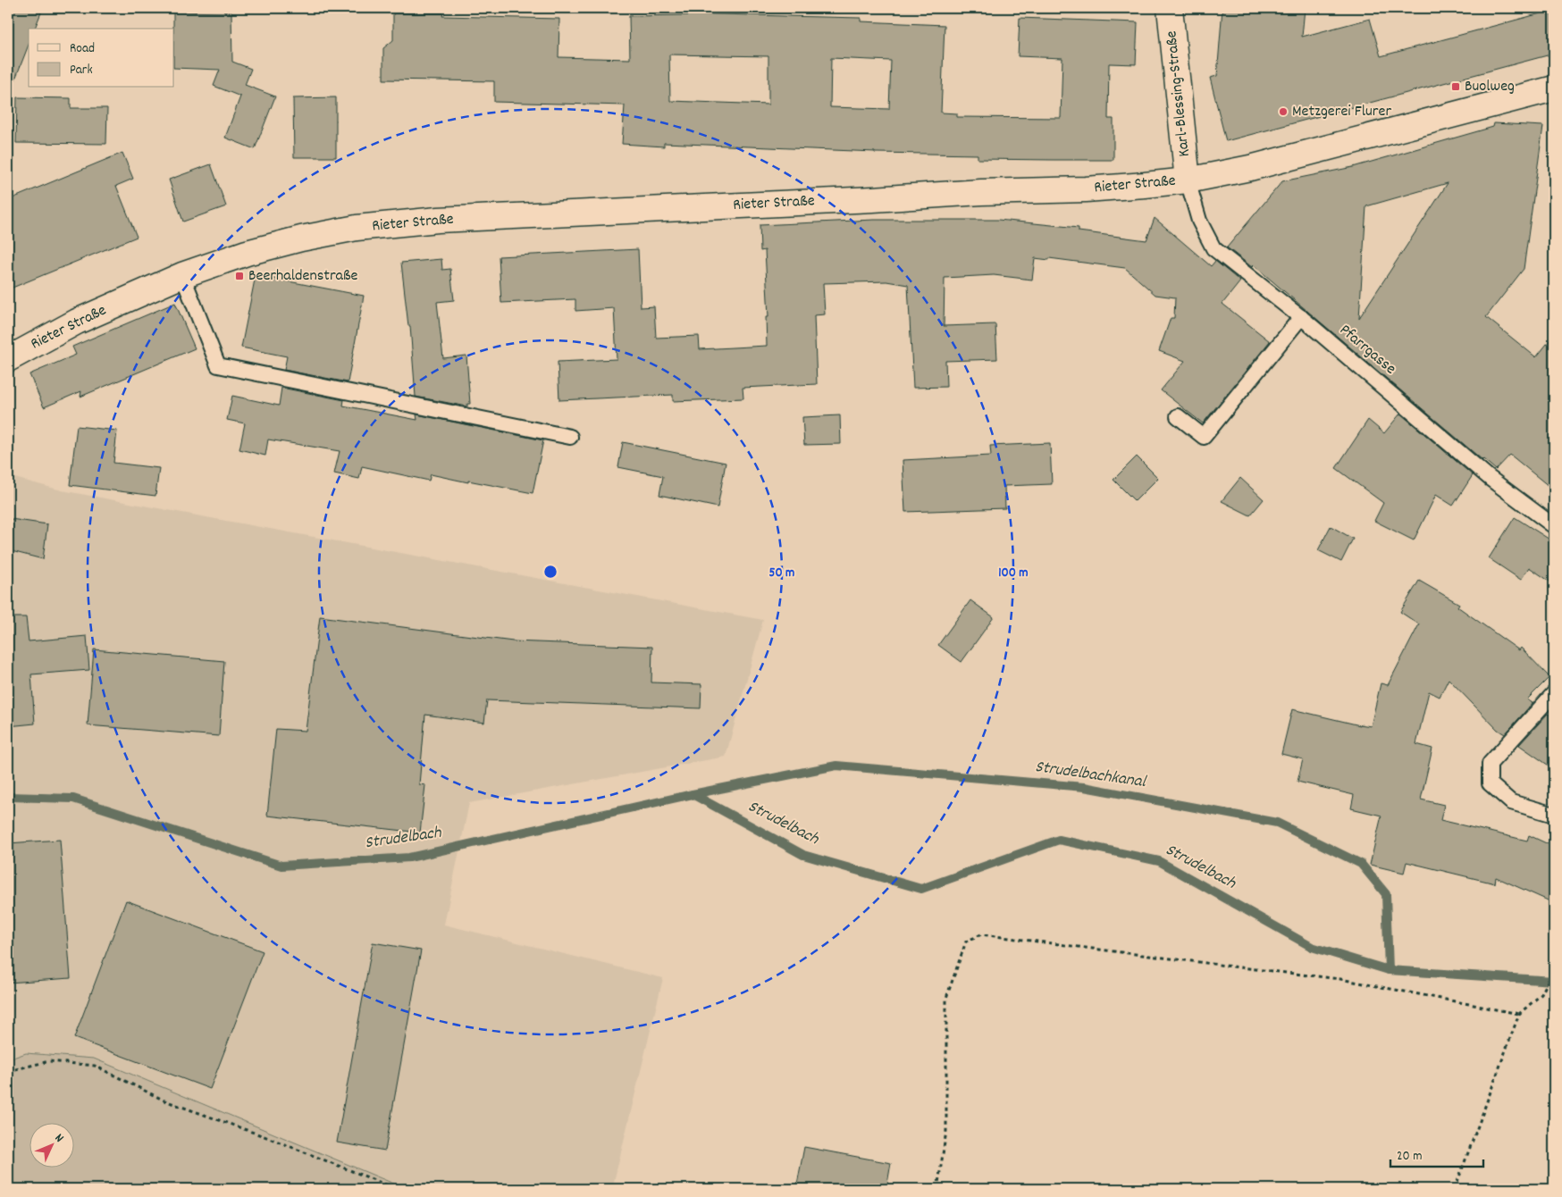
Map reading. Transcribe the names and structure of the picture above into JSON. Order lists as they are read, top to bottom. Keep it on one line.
{"streets":{"street":["Karl-Blessing-Straße","Rieter Straße"],"lane":["Pfarrgasse"]},"crossings":[["Karl-Blessing-Straße","Rieter Straße"],["Karl-Blessing-Straße","Pfarrgasse"],["Rieter Straße","Pfarrgasse"]],"water":["Strudelbachkanal","Strudelbach"],"places":{"transit":["Buolweg","Beerhaldenstraße"],"other":["Metzgerei Flurer"]},"legend":["Road","Park"],"scale_bar":"20 m","north":"top right","rings":["50 m","100 m"]}
